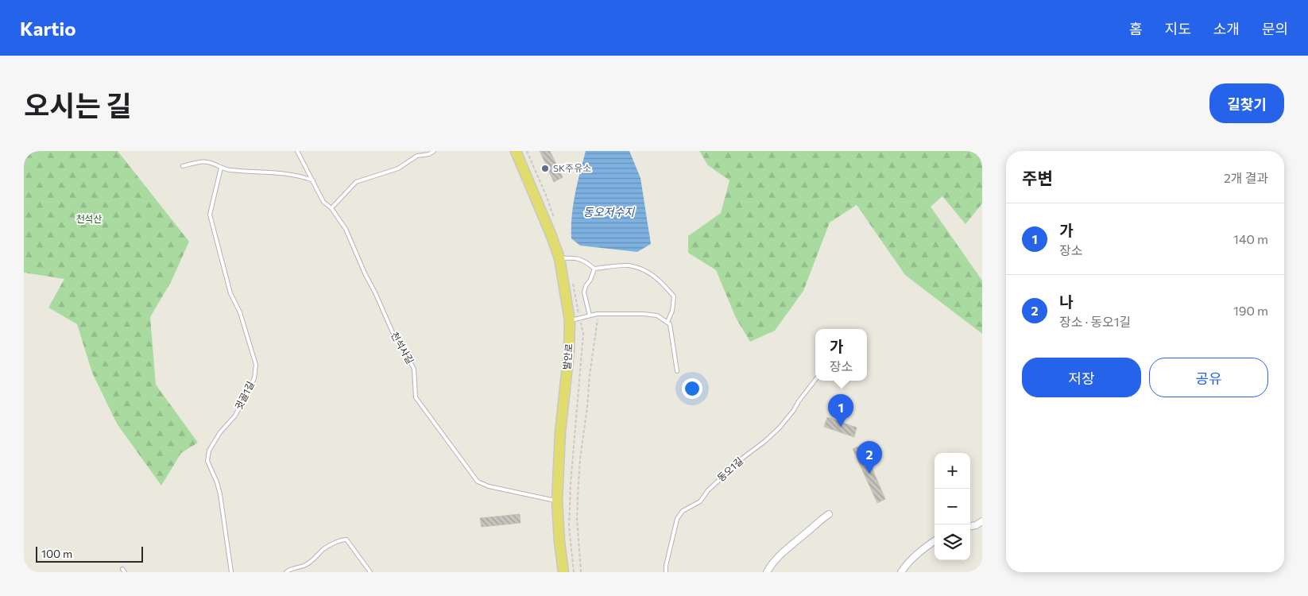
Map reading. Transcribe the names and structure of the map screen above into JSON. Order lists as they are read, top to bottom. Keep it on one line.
{"streets":{"main road":["발안로"],"lane":["천석사길","귓골1길","동오1길"]},"crossings":[["천석사길","발안로"]],"water":["동오저수지"],"parks":["천석산"],"places":["SK주유소"],"scale_bar":"100 m","page":{"header":"Kartio","nav":["홈","지도","소개","문의"],"title":"오시는 길","buttons":["길찾기",["저장","공유"]],"heading":["주변","2개 결과"],"list":[{"mark":"1","name":"가","note":"장소","value":"140 m"},{"mark":"2","name":"나","note":"장소 · 동오1길","value":"190 m"}],"popup":["가","장소"],"pins":["1","2"],"map_buttons":["+","−"],"scale":"100 m"}}
